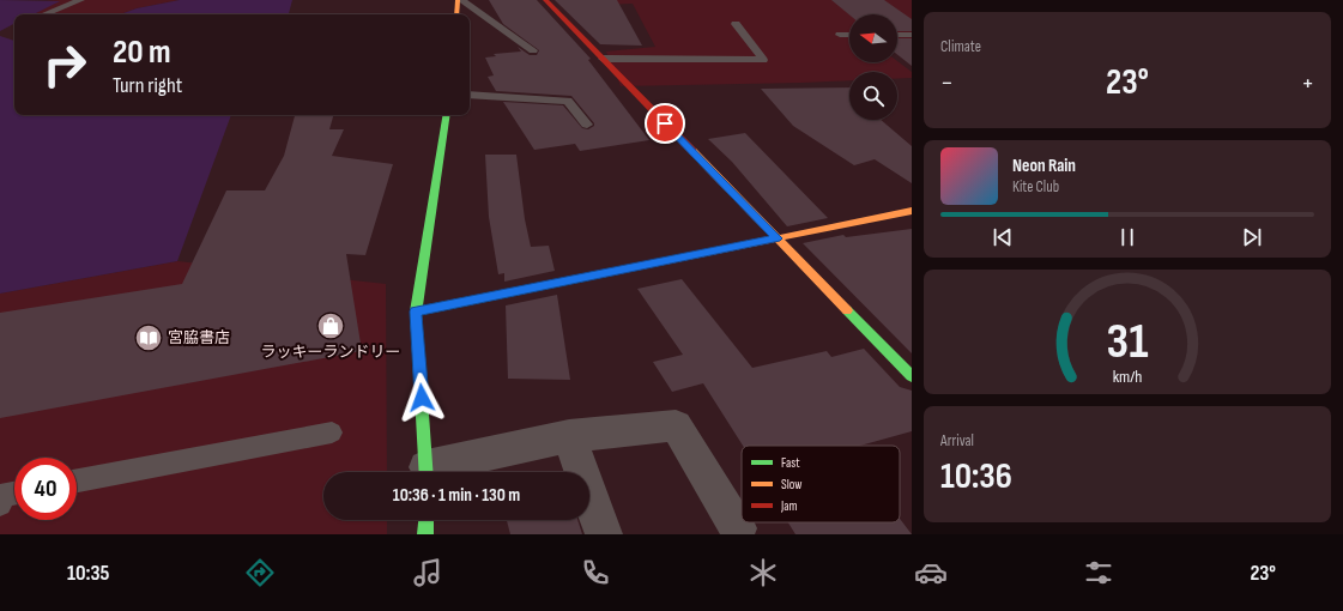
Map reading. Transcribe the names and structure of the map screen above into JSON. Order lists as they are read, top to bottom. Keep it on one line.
{"places":{"shop":["ラッキーランドリー"],"library":["宮脇書店"]},"legend":["Fast","Slow","Jam"],"north":"left","page":{"tile":["Climate",["Arrival","10:36"]],"turn":["20 m","Turn right"],"heat":["−","23°","+"],"song":["Neon Rain","Kite Club"],"limit":"40","trip":"10:36 · 1 min · 130 m","tabs":["10:35","23°"],"gauge":["31","km/h"]}}
